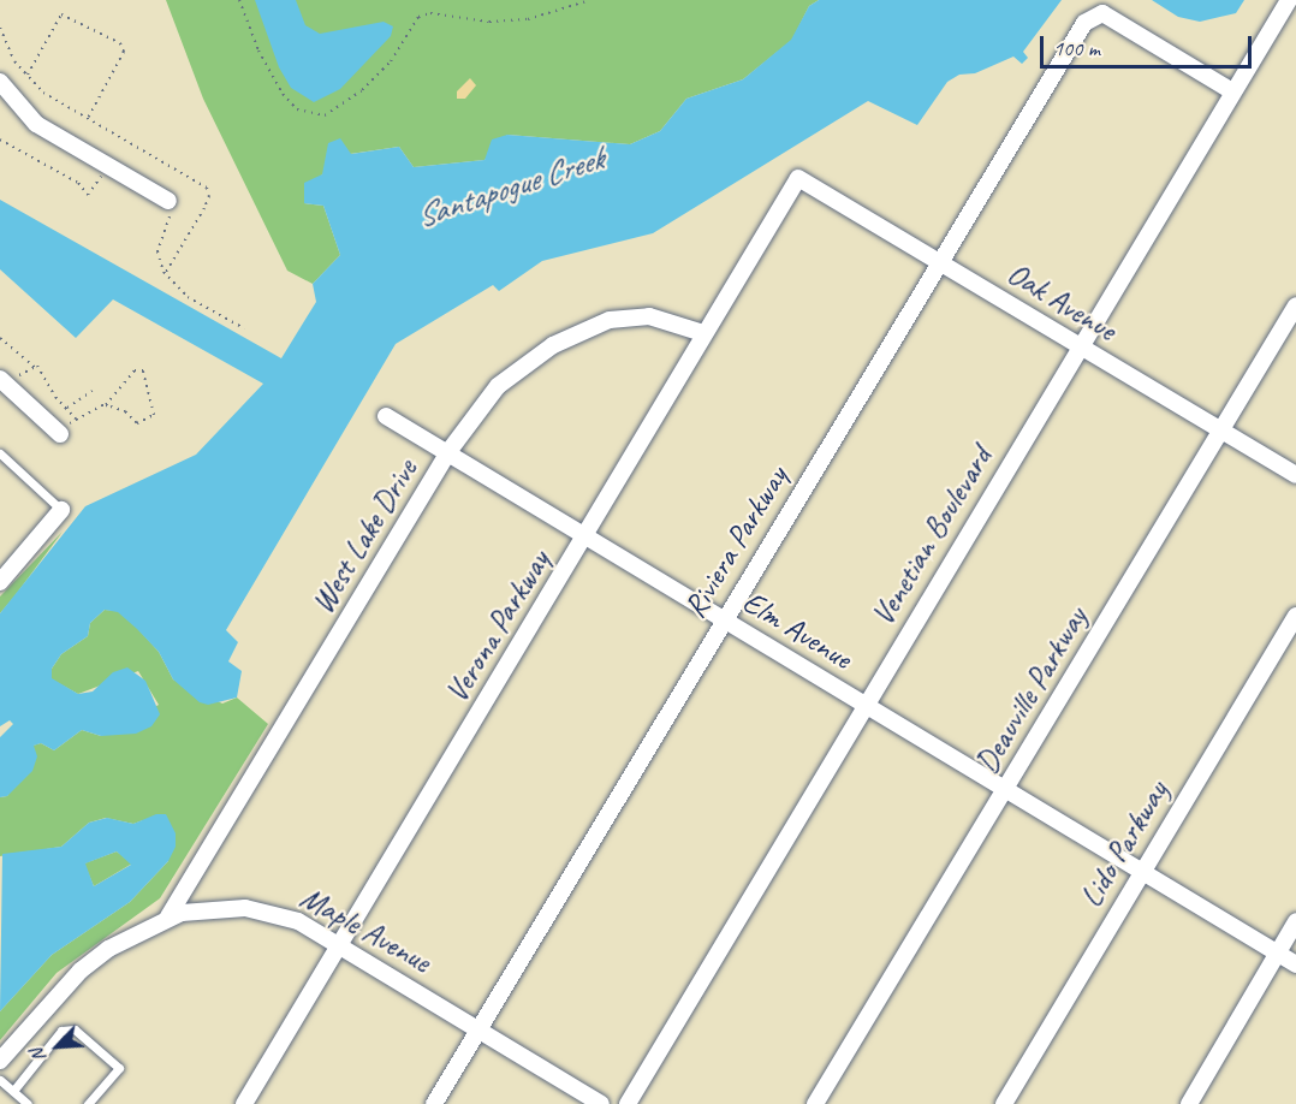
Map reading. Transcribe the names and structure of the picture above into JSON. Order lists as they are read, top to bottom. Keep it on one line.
{"streets":{"street":["Oak Avenue","West Lake Drive","Venetian Boulevard","Riviera Parkway","Verona Parkway","Elm Avenue","Deauville Parkway","Lido Parkway","Maple Avenue"]},"crossings":[["Oak Avenue","Venetian Boulevard"],["Oak Avenue","Riviera Parkway"],["Oak Avenue","Verona Parkway"],["Oak Avenue","Deauville Parkway"],["West Lake Drive","Verona Parkway"],["West Lake Drive","Elm Avenue"],["West Lake Drive","Maple Avenue"],["Venetian Boulevard","Riviera Parkway"],["Venetian Boulevard","Elm Avenue"],["Riviera Parkway","Elm Avenue"],["Riviera Parkway","Maple Avenue"],["Verona Parkway","Elm Avenue"],["Verona Parkway","Maple Avenue"],["Elm Avenue","Deauville Parkway"],["Elm Avenue","Lido Parkway"]],"water":["Santapogue Creek"],"scale_bar":"100 m","north":"bottom left"}
